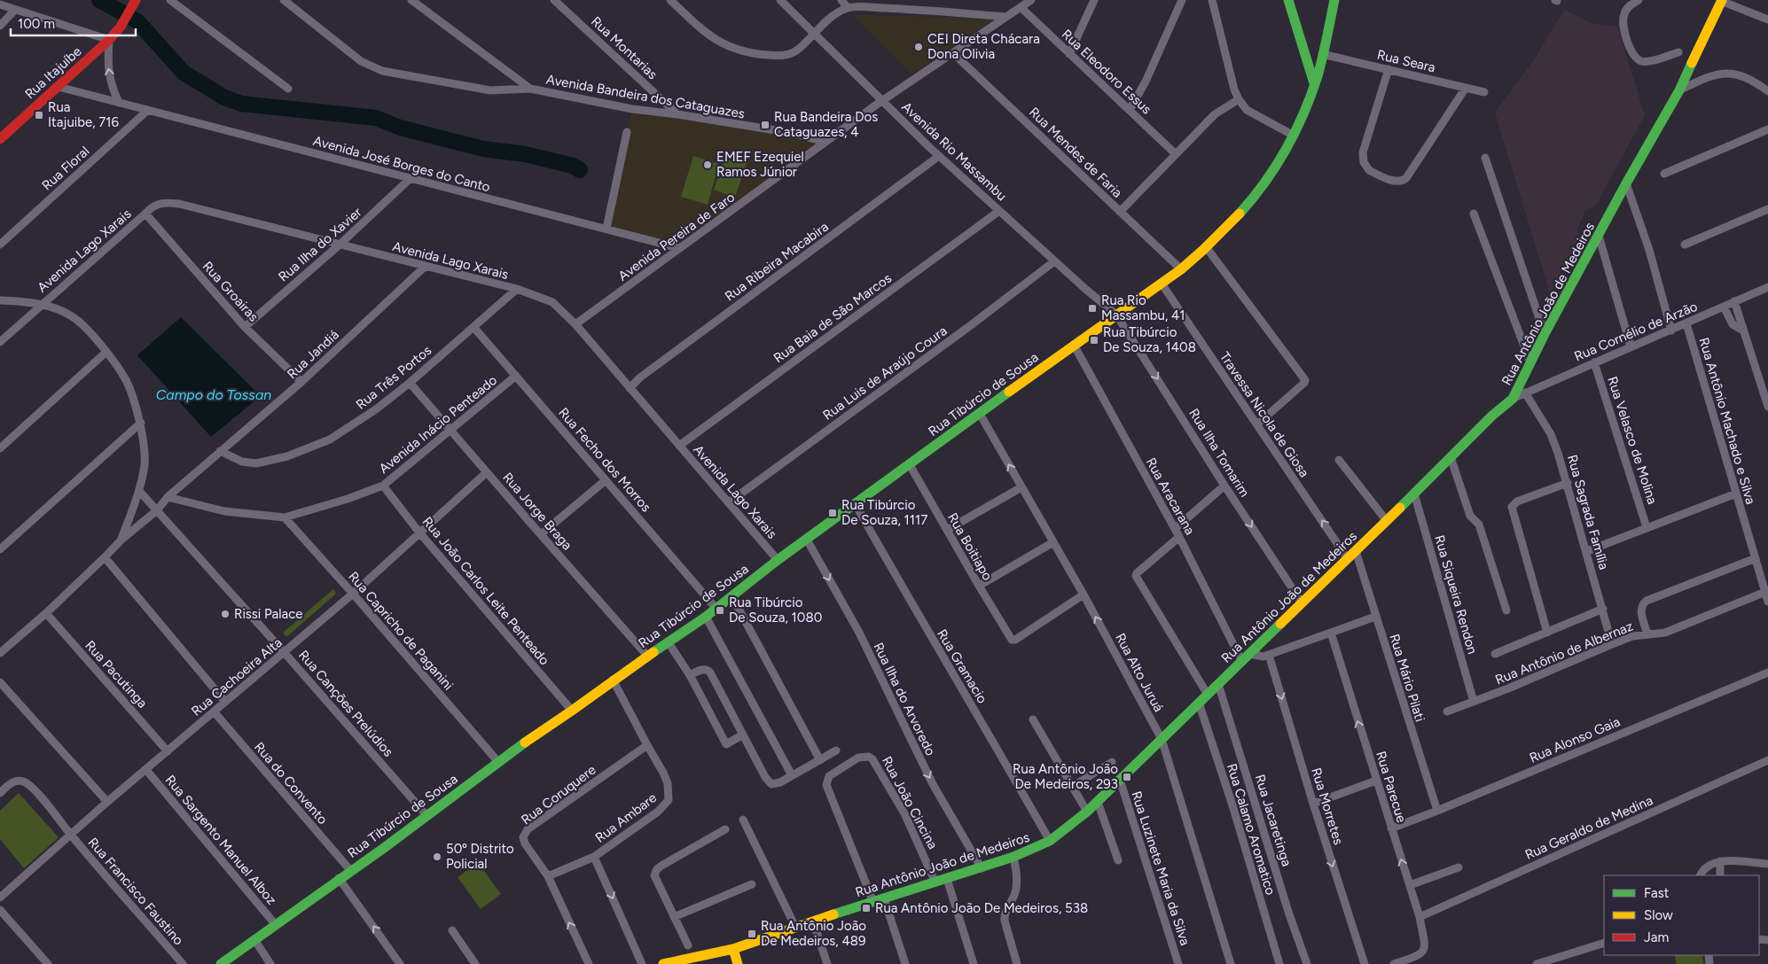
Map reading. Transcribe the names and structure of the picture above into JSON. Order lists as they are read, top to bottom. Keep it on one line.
{"streets":{"main road":["Rua Itajuíbe","Rua Antônio João de Medeiros","Rua Tibúrcio de Sousa"],"street":["Rua Montarias","Rua Seara","Rua Eleodoro Essus","Avenida Bandeira dos Cataguazes","Avenida Rio Massambu","Rua Mendes de Faria","Avenida José Borges do Canto","Rua Floral","Avenida Pereira de Faro","Rua Ilha do Xavier","Avenida Lago Xarais","Rua Ribeira Macabira","Rua Groairas","Rua Baia de São Marcos","Rua Cornélio de Arzão","Rua Jandiá","Rua Luis de Araújo Coura","Rua Três Portos","Travessa Nicola de Giosa","Rua Antônio Machado e Silva","Avenida Inácio Penteado","Rua Velasco de Molina","Rua Ilha Tomarim","Rua Fecho dos Morros","Rua Aracarana","Rua Jorge Braga","Rua Sagrada Família","Rua Boitiapo","Rua João Carlos Leite Penteado","Rua Siqueira Rendon","Rua Capricho de Paganini","Rua Antônio de Albernaz","Rua Gramacio","Rua Alto Juruá","Rua Pacutinga","Rua Cachoeira Alta","Rua Mário Pilati","Rua Ilha do Arvoredo","Rua Canções Prelúdios","Rua Alonso Gaia","Rua do Convento","Rua Parecue","Rua Coruquere","Rua João Cincina","Rua Morretes","Rua Ambare","Rua Jacaretinga","Rua Geraldo de Medina","Rua Calamo Aromatico","Rua Sargento Manuel Alboz","Rua Luzinete Maria da Silva","Rua Francisco Faustino"]},"crossings":[["Rua Montarias","Avenida Bandeira dos Cataguazes"],["Rua Seara","Rua Tibúrcio de Sousa"],["Rua Eleodoro Essus","Avenida Pereira de Faro"],["Rua Itajuíbe","Avenida José Borges do Canto"],["Avenida Bandeira dos Cataguazes","Avenida Pereira de Faro"],["Avenida Rio Massambu","Avenida Pereira de Faro"],["Avenida Rio Massambu","Rua Ribeira Macabira"],["Avenida Rio Massambu","Rua Baia de São Marcos"],["Avenida Rio Massambu","Rua Luis de Araújo Coura"],["Avenida Rio Massambu","Rua Tibúrcio de Sousa"],["Avenida Rio Massambu","Rua Ilha Tomarim"],["Rua Mendes de Faria","Avenida Pereira de Faro"],["Rua Mendes de Faria","Rua Tibúrcio de Sousa"],["Avenida José Borges do Canto","Rua Floral"],["Avenida José Borges do Canto","Avenida Pereira de Faro"],["Avenida José Borges do Canto","Rua Ilha do Xavier"],["Avenida Pereira de Faro","Avenida Lago Xarais"],["Rua Ilha do Xavier","Avenida Lago Xarais"],["Rua Ilha do Xavier","Rua Groairas"],["Avenida Lago Xarais","Rua Ribeira Macabira"],["Avenida Lago Xarais","Rua Groairas"],["Avenida Lago Xarais","Rua Baia de São Marcos"],["Avenida Lago Xarais","Rua Jandiá"],["Avenida Lago Xarais","Rua Luis de Araújo Coura"],["Avenida Lago Xarais","Rua Três Portos"],["Avenida Lago Xarais","Rua Tibúrcio de Sousa"],["Rua Groairas","Rua Jandiá"],["Rua Antônio João de Medeiros","Rua Cornélio de Arzão"],["Rua Antônio João de Medeiros","Travessa Nicola de Giosa"],["Rua Antônio João de Medeiros","Rua Ilha Tomarim"],["Rua Antônio João de Medeiros","Rua Aracarana"],["Rua Antônio João de Medeiros","Rua Siqueira Rendon"],["Rua Antônio João de Medeiros","Rua Gramacio"],["Rua Antônio João de Medeiros","Rua Alto Juruá"],["Rua Antônio João de Medeiros","Rua Mário Pilati"],["Rua Antônio João de Medeiros","Rua Ilha do Arvoredo"],["Rua Antônio João de Medeiros","Rua João Cincina"],["Rua Antônio João de Medeiros","Rua Jacaretinga"],["Rua Antônio João de Medeiros","Rua Calamo Aromatico"],["Rua Antônio João de Medeiros","Rua Luzinete Maria da Silva"],["Rua Cornélio de Arzão","Rua Antônio Machado e Silva"],["Rua Cornélio de Arzão","Rua Velasco de Molina"],["Rua Cornélio de Arzão","Rua Sagrada Família"],["Rua Jandiá","Rua Três Portos"],["Rua Jandiá","Avenida Inácio Penteado"],["Rua Jandiá","Rua Pacutinga"],["Rua Jandiá","Rua Canções Prelúdios"],["Rua Três Portos","Rua Fecho dos Morros"],["Rua Três Portos","Rua Jorge Braga"],["Rua Tibúrcio de Sousa","Travessa Nicola de Giosa"],["Rua Tibúrcio de Sousa","Rua Ilha Tomarim"],["Rua Tibúrcio de Sousa","Rua Fecho dos Morros"],["Rua Tibúrcio de Sousa","Rua Aracarana"],["Rua Tibúrcio de Sousa","Rua Jorge Braga"],["Rua Tibúrcio de Sousa","Rua Boitiapo"],["Rua Tibúrcio de Sousa","Rua João Carlos Leite Penteado"],["Rua Tibúrcio de Sousa","Rua Capricho de Paganini"],["Rua Tibúrcio de Sousa","Rua Gramacio"],["Rua Tibúrcio de Sousa","Rua Alto Juruá"],["Rua Tibúrcio de Sousa","Rua Ilha do Arvoredo"],["Rua Tibúrcio de Sousa","Rua Canções Prelúdios"],["Rua Tibúrcio de Sousa","Rua do Convento"],["Rua Tibúrcio de Sousa","Rua Ambare"],["Rua Tibúrcio de Sousa","Rua Sargento Manuel Alboz"],["Rua Antônio Machado e Silva","Rua Antônio de Albernaz"],["Avenida Inácio Penteado","Rua Fecho dos Morros"],["Avenida Inácio Penteado","Rua Jorge Braga"],["Avenida Inácio Penteado","Rua João Carlos Leite Penteado"],["Avenida Inácio Penteado","Rua Capricho de Paganini"],["Rua Jorge Braga","Rua Cachoeira Alta"],["Rua Sagrada Família","Rua Antônio de Albernaz"],["Rua Boitiapo","Rua Alto Juruá"],["Rua João Carlos Leite Penteado","Rua Cachoeira Alta"],["Rua Siqueira Rendon","Rua Antônio de Albernaz"],["Rua Capricho de Paganini","Rua Cachoeira Alta"],["Rua Pacutinga","Rua Cachoeira Alta"],["Rua Cachoeira Alta","Rua Canções Prelúdios"],["Rua Cachoeira Alta","Rua do Convento"],["Rua Cachoeira Alta","Rua Sargento Manuel Alboz"],["Rua Cachoeira Alta","Rua Francisco Faustino"],["Rua Mário Pilati","Rua Alonso Gaia"],["Rua Alonso Gaia","Rua Parecue"],["Rua Parecue","Rua Geraldo de Medina"],["Rua Coruquere","Rua Ambare"]],"one_way":["Rua Ilha Tomarim","Rua Alto Juruá","Rua Ilha do Arvoredo","Rua Parecue","Rua Morretes"],"water":["Campo do Tossan"],"places":{"other":["CEI Direta Chácara Dona Olivia","EMEF Ezequiel Ramos Júnior","Rissi Palace","50º Distrito Policial"],"transit":["Rua Itajuibe, 716","Rua Bandeira Dos Cataguazes, 4","Rua Rio Massambu, 41","Rua Tibúrcio De Souza, 1408","Rua Tibúrcio De Souza, 1117","Rua Tibúrcio De Souza, 1080","Rua Antônio João De Medeiros, 293","Rua Antônio João De Medeiros, 538","Rua Antônio João De Medeiros, 489"]},"legend":["Fast","Slow","Jam"],"scale_bar":"100 m"}
